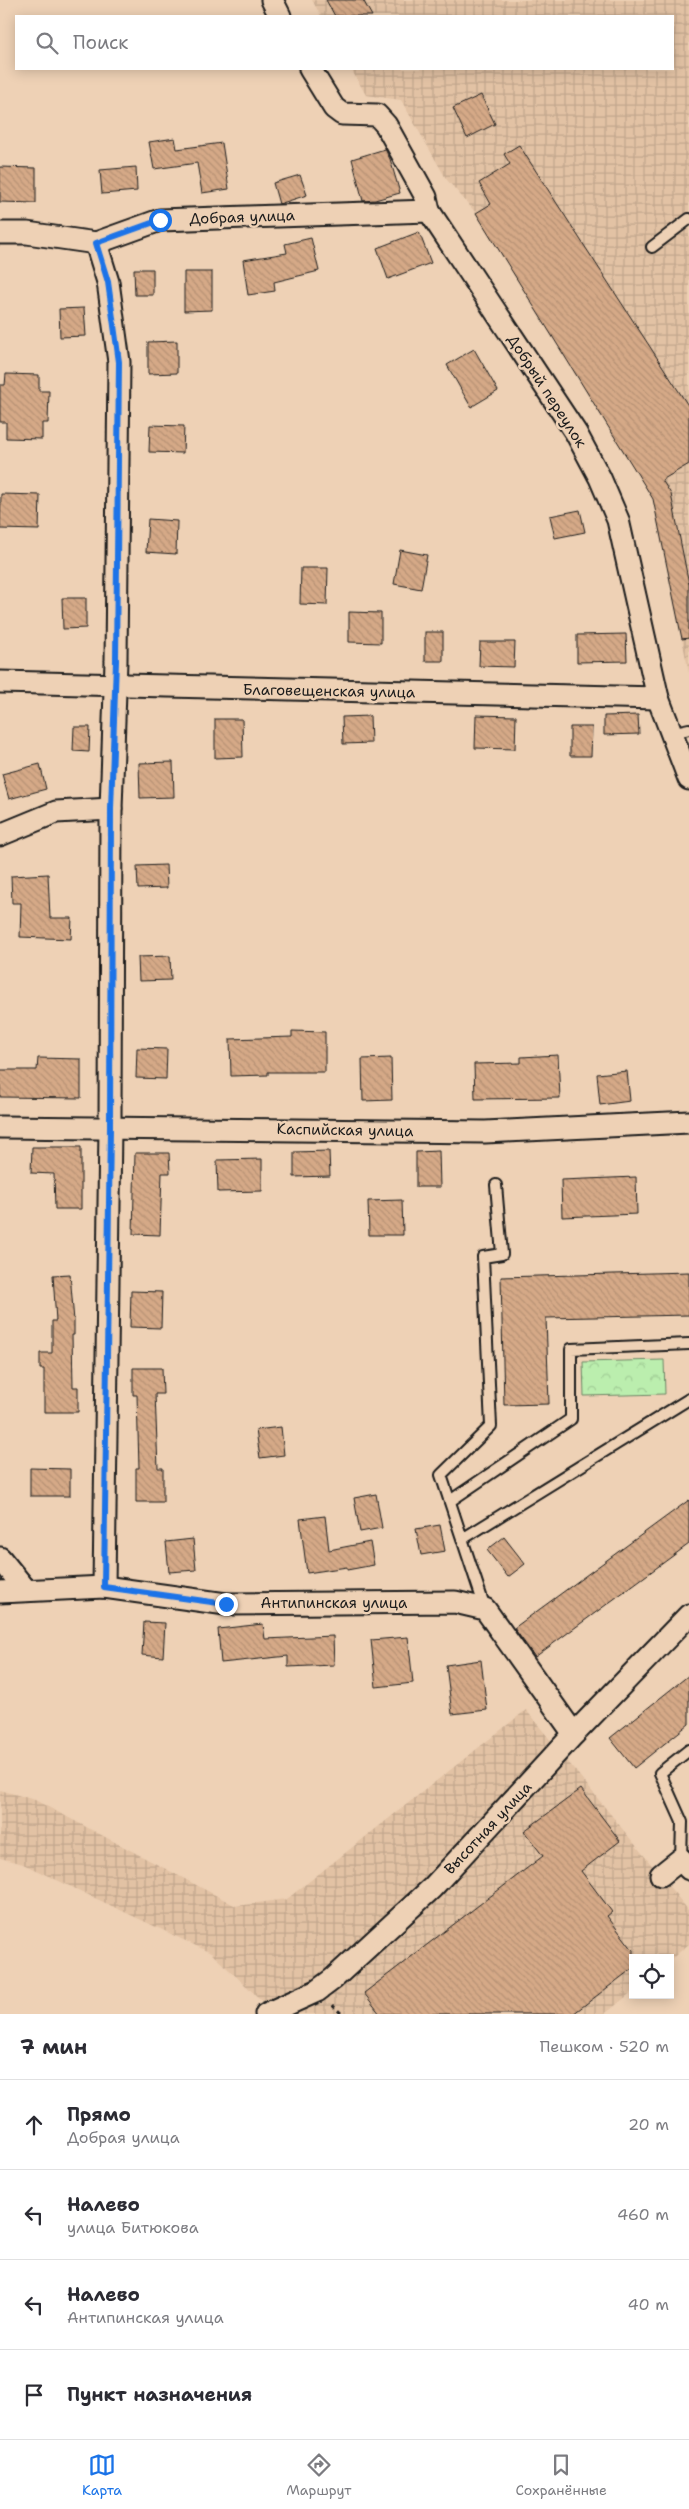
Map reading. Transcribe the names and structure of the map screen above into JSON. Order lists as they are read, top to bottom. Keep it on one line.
{"streets":{"street":["Добрая улица","Добрый переулок","Благовещенская улица","Каспийская улица","Антипинская улица","Высотная улица"]},"crossings":[["Добрая улица","Добрый переулок"],["Добрый переулок","Благовещенская улица"]],"page":{"search":"Поиск","heading":["7 мин","Пешком · 520 m"],"list":[["Прямо","Добрая улица","20 m"],["Налево","улица Битюкова","460 m"],["Налево","Антипинская улица","40 m"],"Пункт назначения"],"nav":["Карта","Маршрут","Сохранённые"]}}
